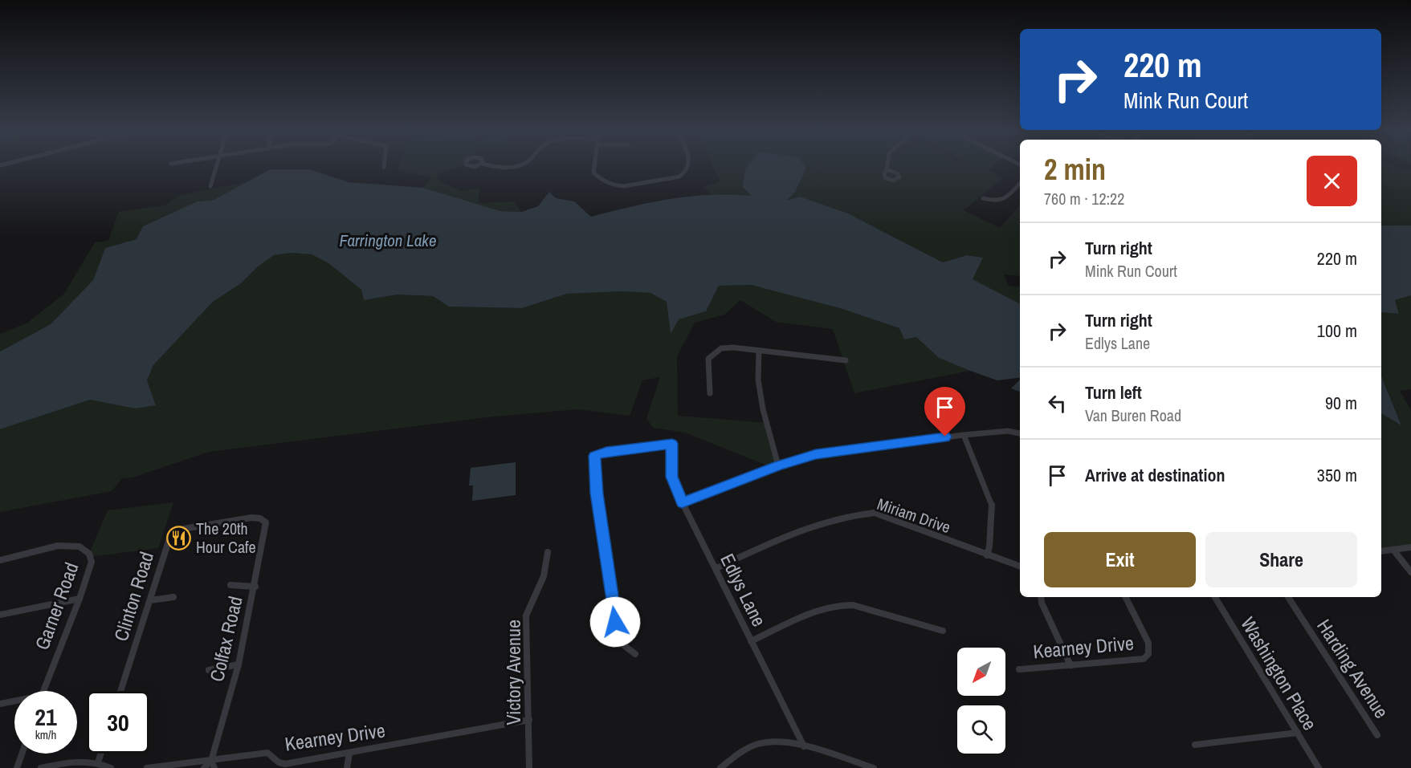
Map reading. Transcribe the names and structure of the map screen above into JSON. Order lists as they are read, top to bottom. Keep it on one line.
{"streets":{"street":["Miriam Drive","Edlys Lane","Clinton Road","Garner Road","Colfax Road","Kearney Drive","Harding Avenue","Victory Avenue","Washington Place"]},"crossings":[["Miriam Drive","Edlys Lane"],["Clinton Road","Colfax Road"],["Colfax Road","Kearney Drive"],["Kearney Drive","Victory Avenue"]],"water":["Farrington Lake"],"places":{"restaurant":["The 20th Hour Cafe"]},"north":"bottom left","page":{"turn":["220 m","Mink Run Court"],"heading":["2 min","760 m · 12:22"],"list":[{"name":"Turn right","note":"Mink Run Court","value":"220 m"},{"name":"Turn right","note":"Edlys Lane","value":"100 m"},{"name":"Turn left","note":"Van Buren Road","value":"90 m"},{"name":"Arrive at destination","value":"350 m"}],"buttons":["Exit","Share"],"speed":"21 km/h","limit":"30"}}
